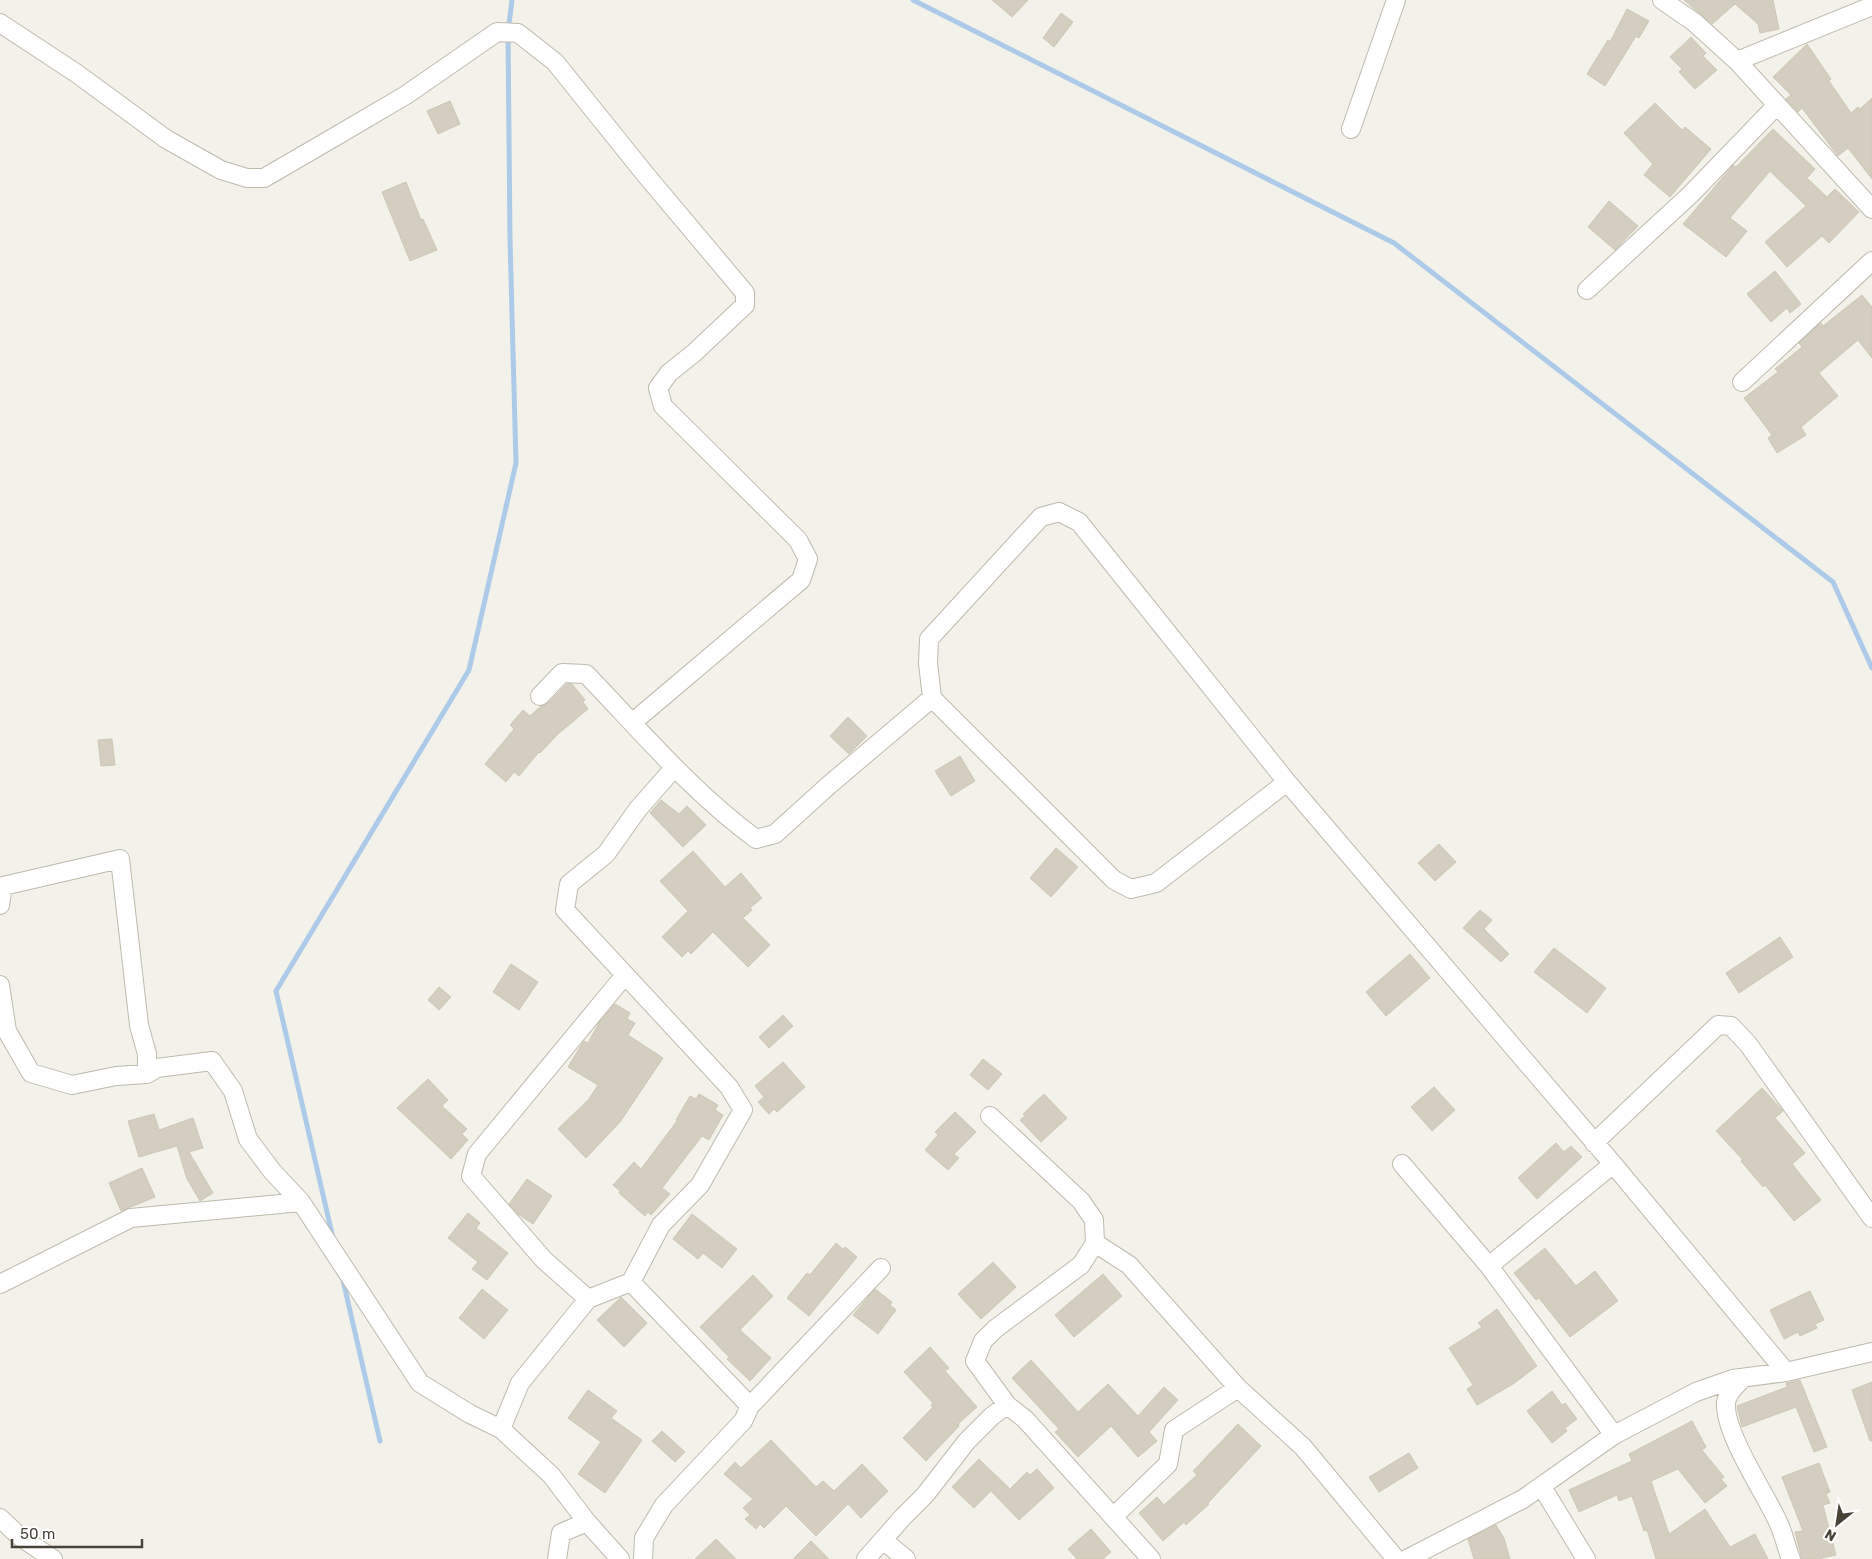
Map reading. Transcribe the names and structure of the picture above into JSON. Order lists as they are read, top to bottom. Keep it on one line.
{"scale_bar":"50 m","north":"bottom left"}
